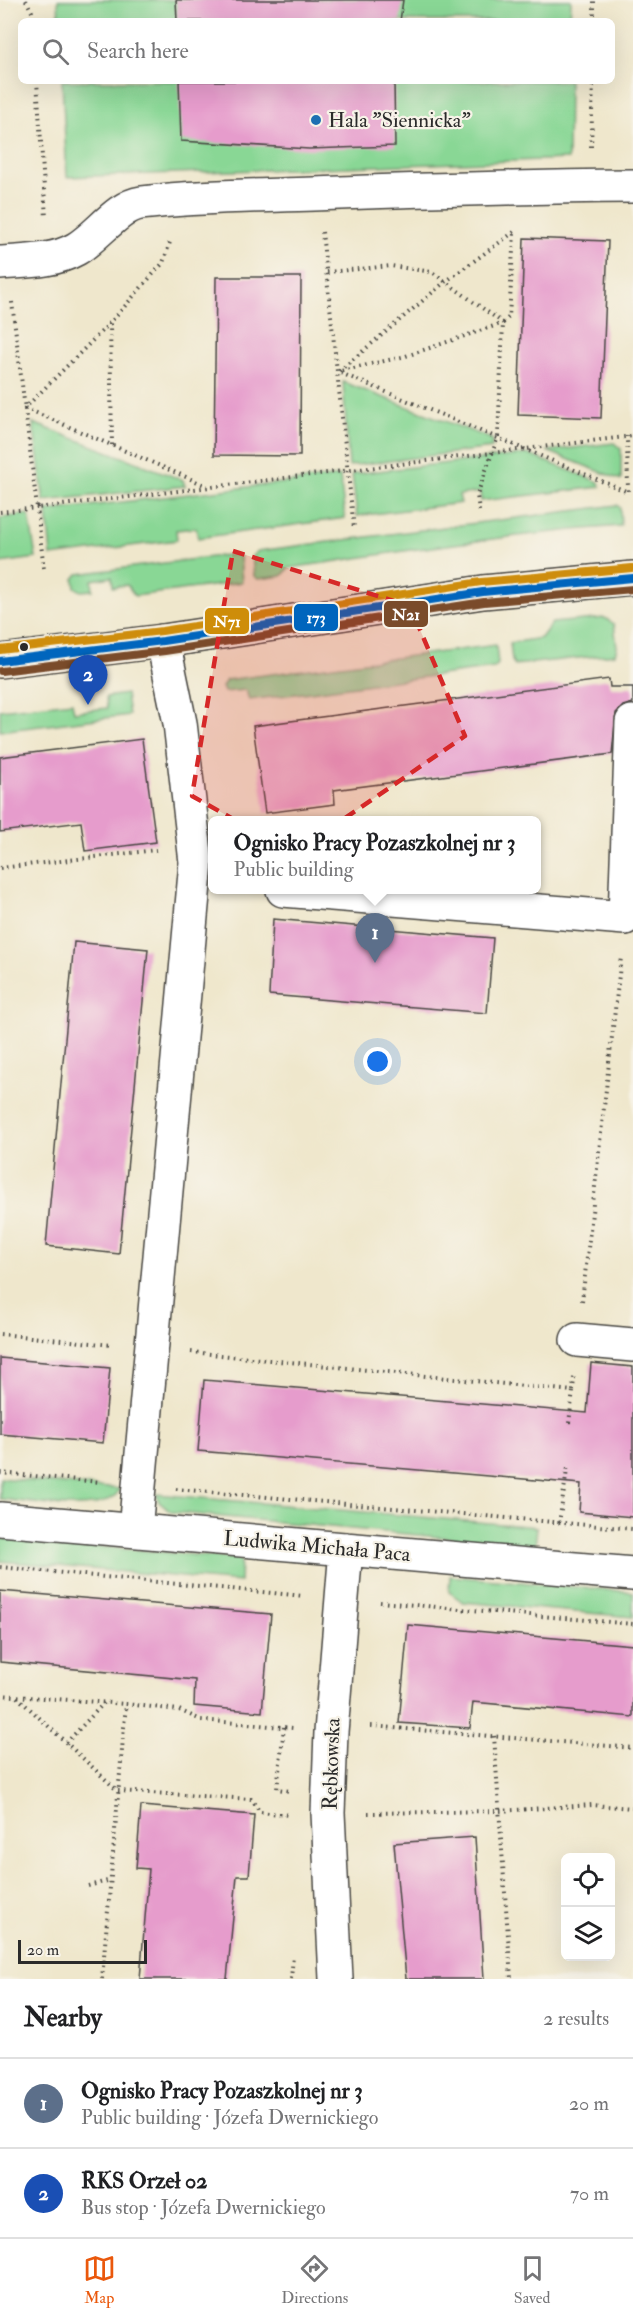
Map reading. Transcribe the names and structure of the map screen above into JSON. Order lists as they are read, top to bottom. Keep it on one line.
{"streets":{"street":["Ludwika Michała Paca","Rębkowska"]},"crossings":[["Ludwika Michała Paca","Rębkowska"]],"places":["Hala \"Siennicka\""],"lines":["transit line N71","transit line 173","transit line N21"],"scale_bar":"20 m","page":{"search":"Search here","pins":["2","1"],"popup":["Ognisko Pracy Pozaszkolnej nr 3","Public building"],"scale":"20 m","heading":["Nearby","2 results"],"list":[{"mark":"1","name":"Ognisko Pracy Pozaszkolnej nr 3","note":"Public building · Józefa Dwernickiego","value":"20 m"},{"mark":"2","name":"RKS Orzeł 02","note":"Bus stop · Józefa Dwernickiego","value":"70 m"}],"nav":["Map","Directions","Saved"]}}
